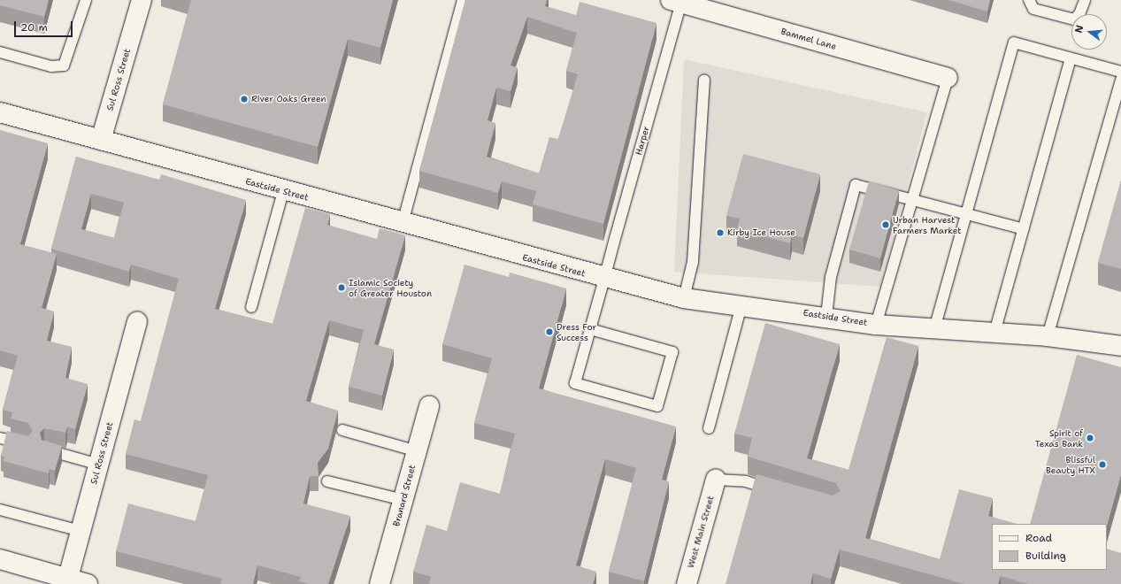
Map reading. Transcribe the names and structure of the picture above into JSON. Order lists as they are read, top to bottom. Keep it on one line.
{"streets":{"street":["Bammel Lane","Sul Ross Street","Eastside Street","Branard Street","West Main Street"],"lane":["Harper"]},"crossings":[["Bammel Lane","Harper"],["Sul Ross Street","Eastside Street"],["Harper","Eastside Street"]],"places":["River Oaks Green","Urban Harvest Farmers Market","Kirby Ice House","Islamic Society of Greater Houston","Dress For Success","Spirit of Texas Bank","Blissful Beauty HTX"],"legend":["Road","Building"],"scale_bar":"20 m","north":"left"}
